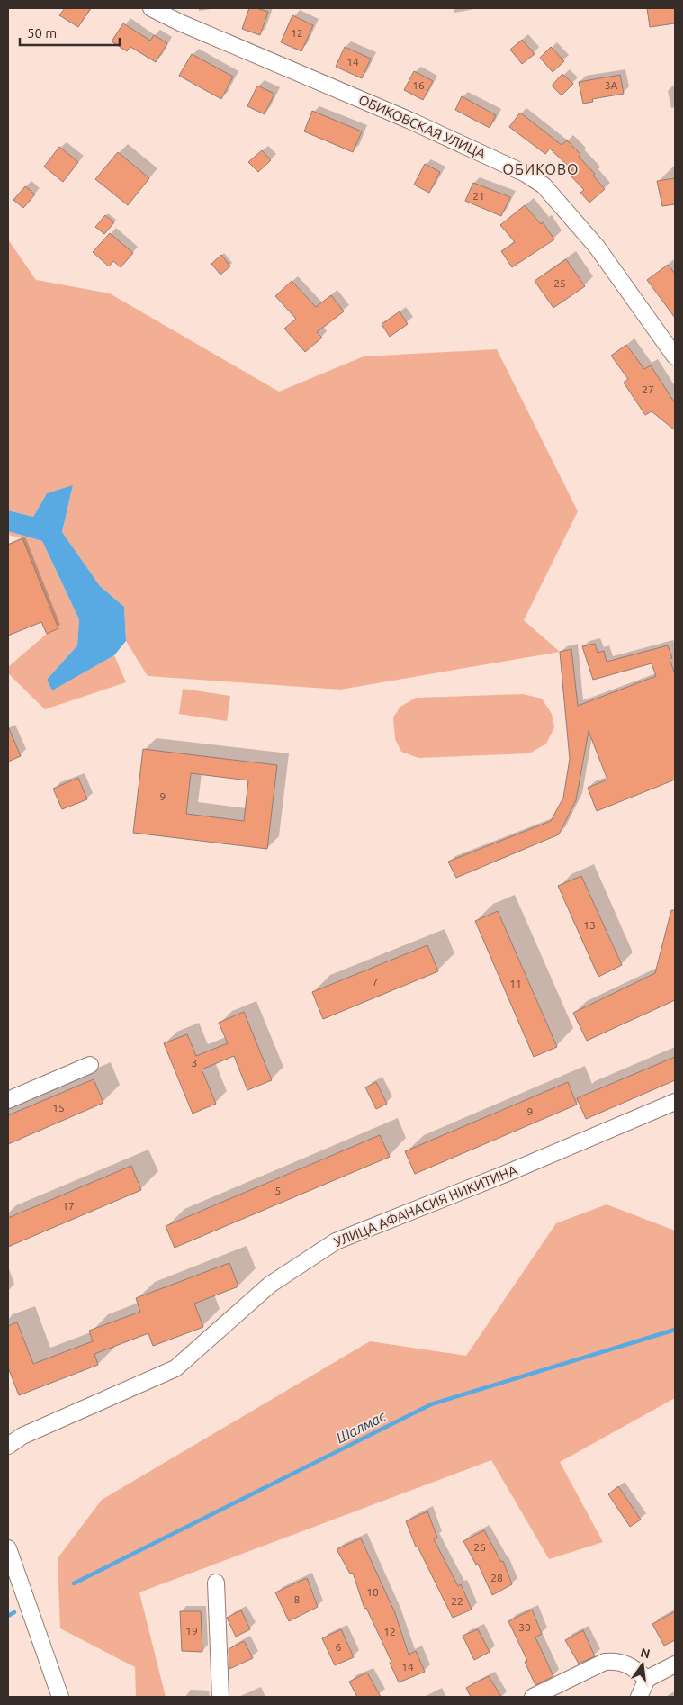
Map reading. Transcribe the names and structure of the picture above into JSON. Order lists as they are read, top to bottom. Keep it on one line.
{"streets":{"street":["ОБИКОВСКАЯ УЛИЦА","УЛИЦА АФАНАСИЯ НИКИТИНА"]},"districts":["ОБИКОВО"],"water":["Шалмас"],"house_numbers":["12","14","16","3А","21","25","27","9","13","7","11","3","15","9","5","17","26","28","10","8","22","30","19","12","6","14"],"scale_bar":"50 m","north":"top"}
